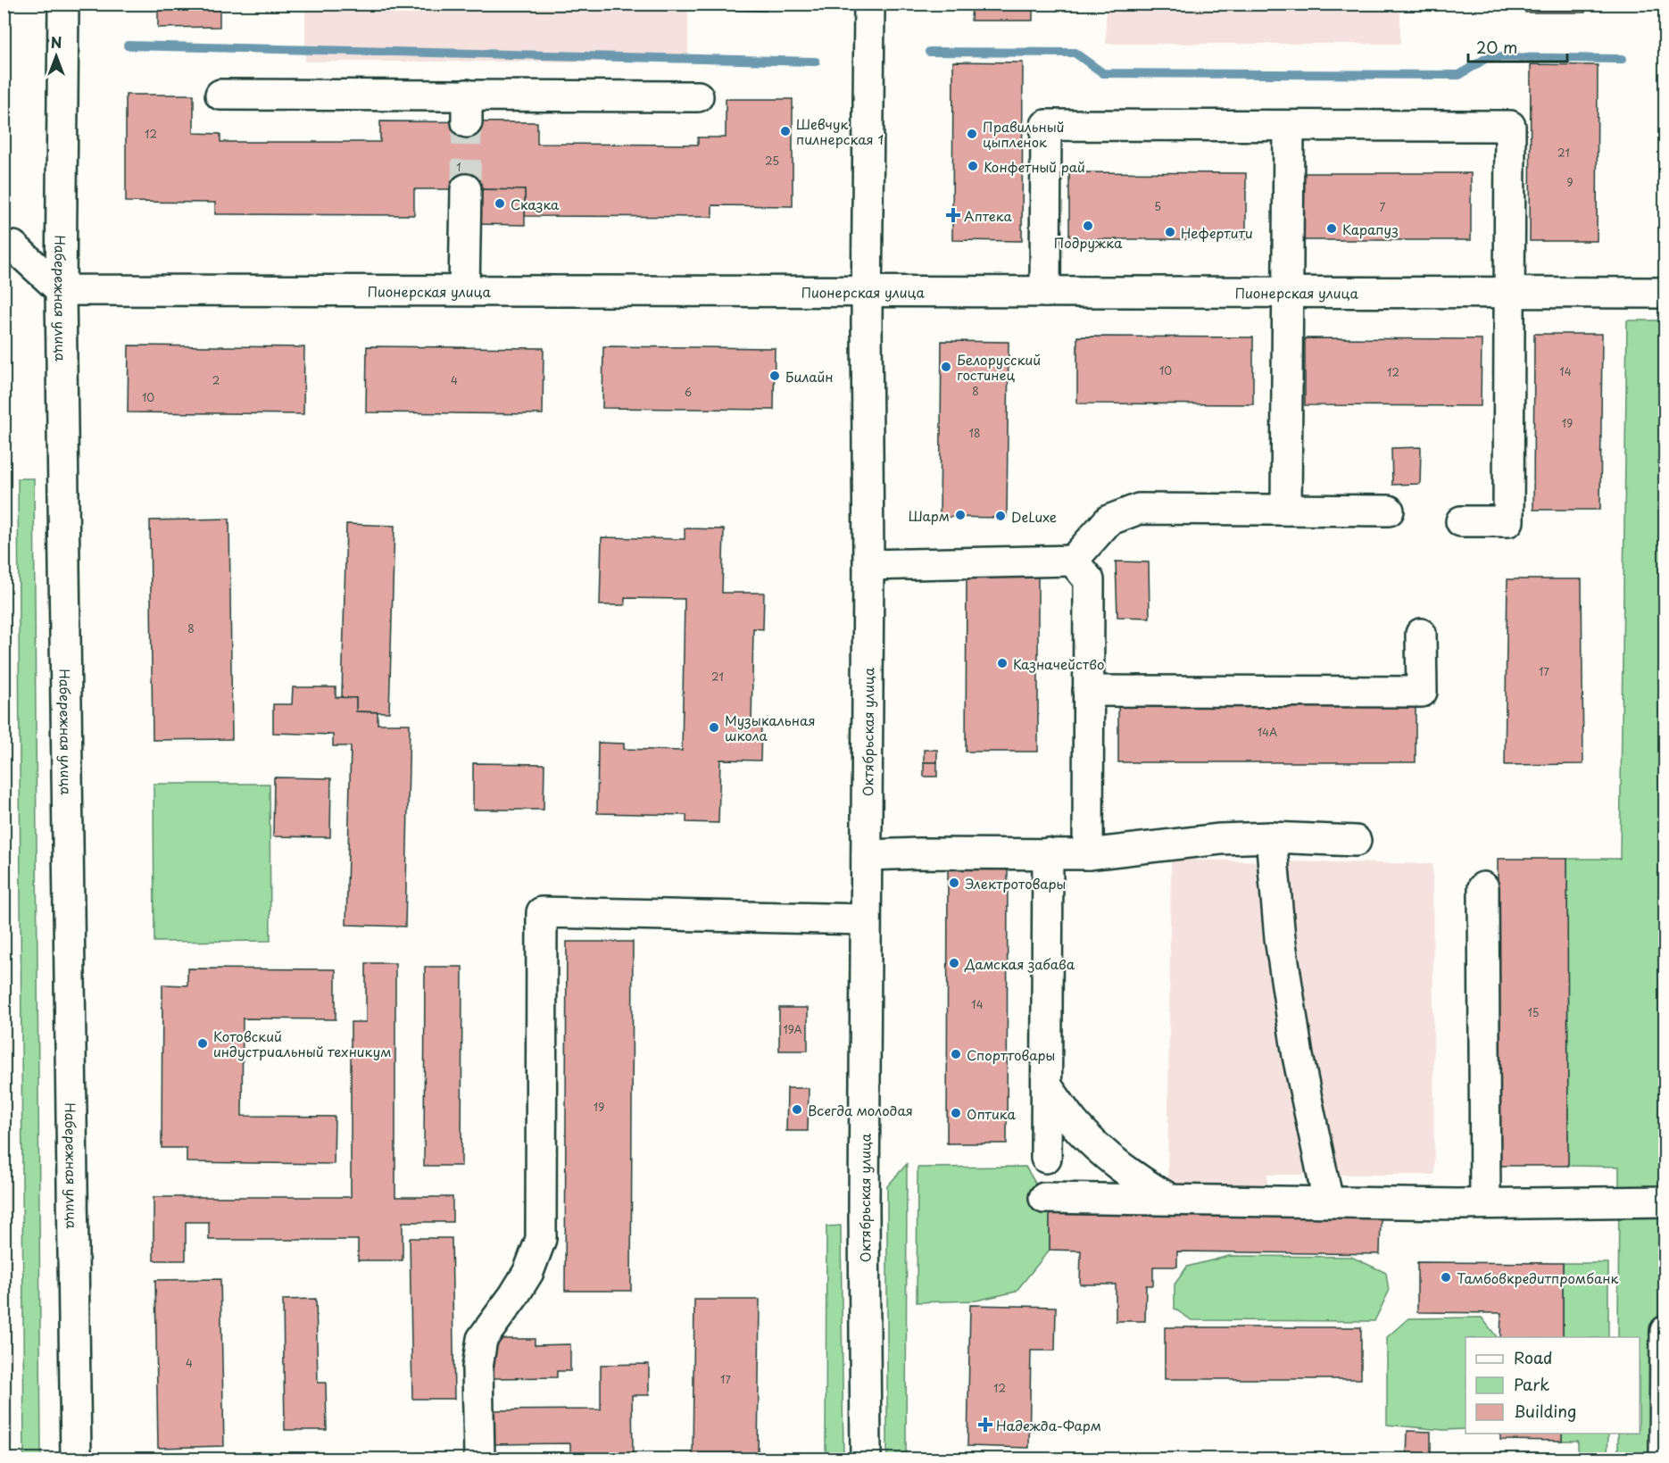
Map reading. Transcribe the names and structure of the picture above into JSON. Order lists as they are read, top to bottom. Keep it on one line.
{"streets":{"street":["Пионерская улица","Набережная улица","Октябрьская улица"]},"crossings":[["Пионерская улица","Набережная улица"],["Пионерская улица","Октябрьская улица"]],"places":{"other":["Шевчук пилнерская 1","Правильный цыпленок","Конфетный рай","Сказка","Подружка","Карапуз","Нефертити","Белорусский гостинец","Билайн","Шарм","DeLuxe","Казначейство","Музыкальная школа","Электротовары","Дамская забава","Котовский индустриальный техникум","Спорттовары","Всегда молодая","Оптика","Тамбовкредитпромбанк"],"health":["Аптека","Надежда-Фарм"]},"house_numbers":["12","21","25","1","9","5","7","10","14","12","2","4","8","6","10","19","18","8","17","21","14А","14","15","19А","19","4","17","12"],"legend":["Road","Park","Building"],"scale_bar":"20 m","north":"top"}
